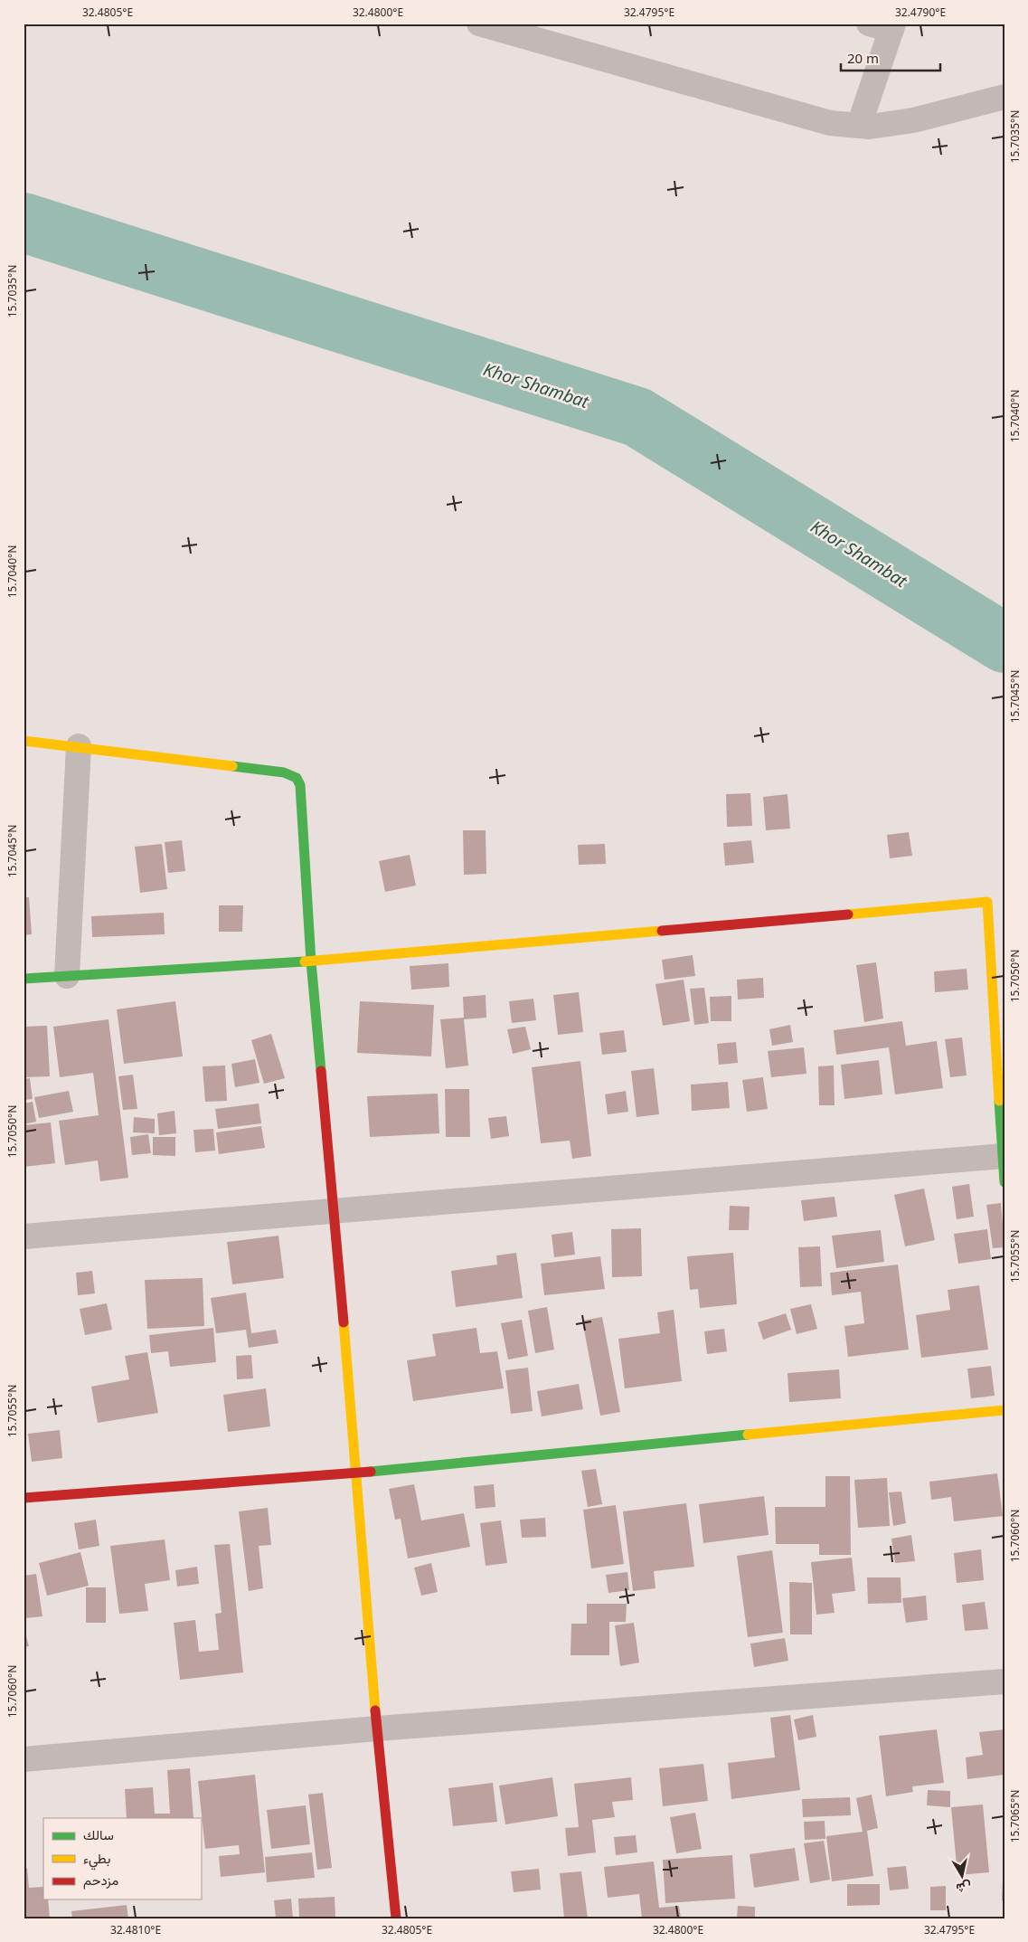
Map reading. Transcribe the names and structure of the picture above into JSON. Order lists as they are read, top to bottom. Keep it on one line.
{"water":["Khor Shambat"],"legend":["سالك","بطيء","مزدحم"],"scale_bar":"20 m","north":"bottom","coordinates":["32.4805°E","32.4800°E","32.4795°E","32.4790°E","15.7035°N","15.7040°N","15.7045°N","15.7050°N","15.7055°N","15.7060°N","15.7065°N","32.4810°E"]}
